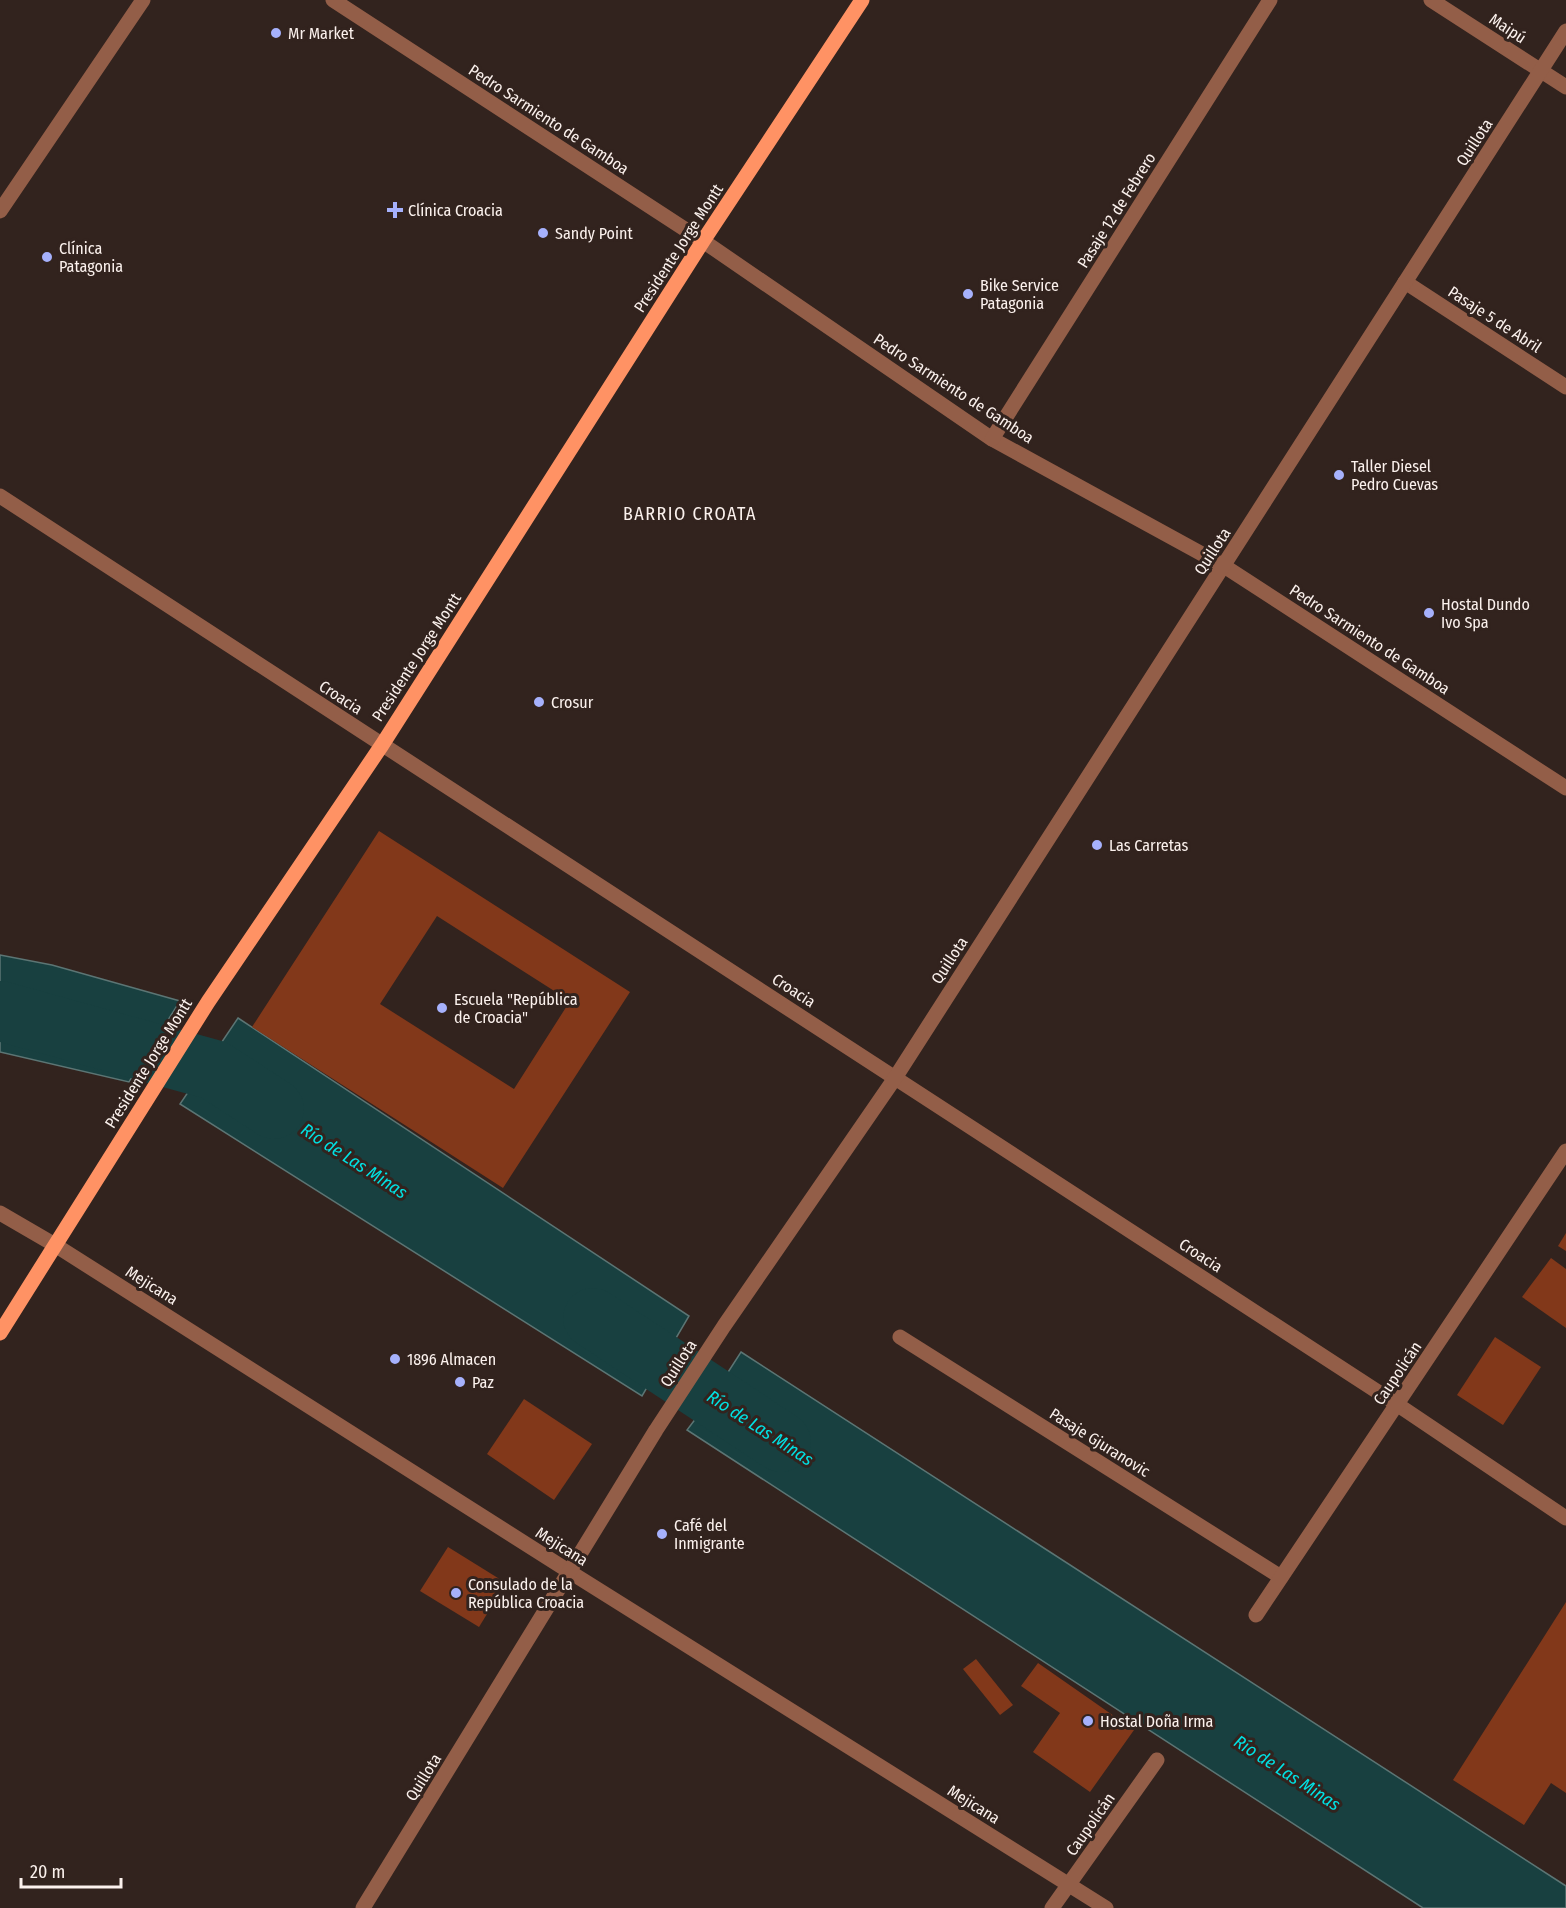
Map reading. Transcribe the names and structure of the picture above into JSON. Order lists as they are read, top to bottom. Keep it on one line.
{"streets":{"main road":["Presidente Jorge Montt"],"street":["Maipú","Pedro Sarmiento de Gamboa","Quillota","Pasaje 12 de Febrero","Pasaje 5 de Abril","Croacia","Mejicana","Caupolicán","Pasaje Gjuranovic"]},"crossings":[["Maipú","Quillota"],["Pedro Sarmiento de Gamboa","Quillota"],["Pedro Sarmiento de Gamboa","Pasaje 12 de Febrero"],["Pedro Sarmiento de Gamboa","Presidente Jorge Montt"],["Quillota","Pasaje 5 de Abril"],["Quillota","Croacia"],["Quillota","Mejicana"],["Presidente Jorge Montt","Croacia"],["Presidente Jorge Montt","Mejicana"],["Croacia","Caupolicán"],["Mejicana","Caupolicán"],["Caupolicán","Pasaje Gjuranovic"]],"districts":["BARRIO CROATA"],"water":["Río de Las Minas"],"places":{"other":["Mr Market","Sandy Point","Clínica Patagonia","Bike Service Patagonia","Taller Diesel Pedro Cuevas","Hostal Dundo Ivo Spa","Crosur","Las Carretas","Escuela \"República de Croacia\"","1896 Almacen","Paz","Café del Inmigrante","Consulado de la República Croacia","Hostal Doña Irma"],"health":["Clínica Croacia"]},"scale_bar":"20 m"}
